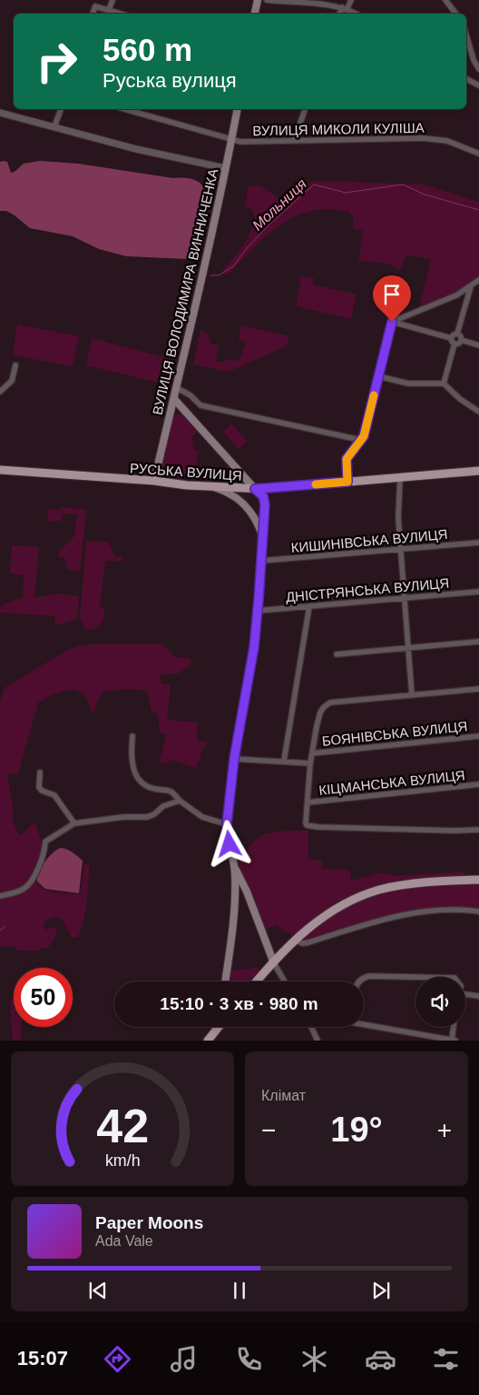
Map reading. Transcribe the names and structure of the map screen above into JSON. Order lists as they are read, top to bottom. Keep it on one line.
{"streets":{"main road":["ВУЛИЦЯ ВОЛОДИМИРА ВИННИЧЕНКА","РУСЬКА ВУЛИЦЯ"],"street":["ВУЛИЦЯ МИКОЛИ КУЛІША","КИШИНІВСЬКА ВУЛИЦЯ","ДНІСТРЯНСЬКА ВУЛИЦЯ","БОЯНІВСЬКА ВУЛИЦЯ","КІЦМАНСЬКА ВУЛИЦЯ"]},"crossings":[["ВУЛИЦЯ МИКОЛИ КУЛІША","ВУЛИЦЯ ВОЛОДИМИРА ВИННИЧЕНКА"],["ВУЛИЦЯ ВОЛОДИМИРА ВИННИЧЕНКА","РУСЬКА ВУЛИЦЯ"]],"water":["Мольниця"],"page":{"turn":["560 m","Руська вулиця"],"limit":"50","trip":"15:10 · 3 хв · 980 m","tile":"Клімат","heat":["−","19°","+"],"song":["Paper Moons","Ada Vale"],"tabs":"15:07","gauge":["42","km/h"]}}
